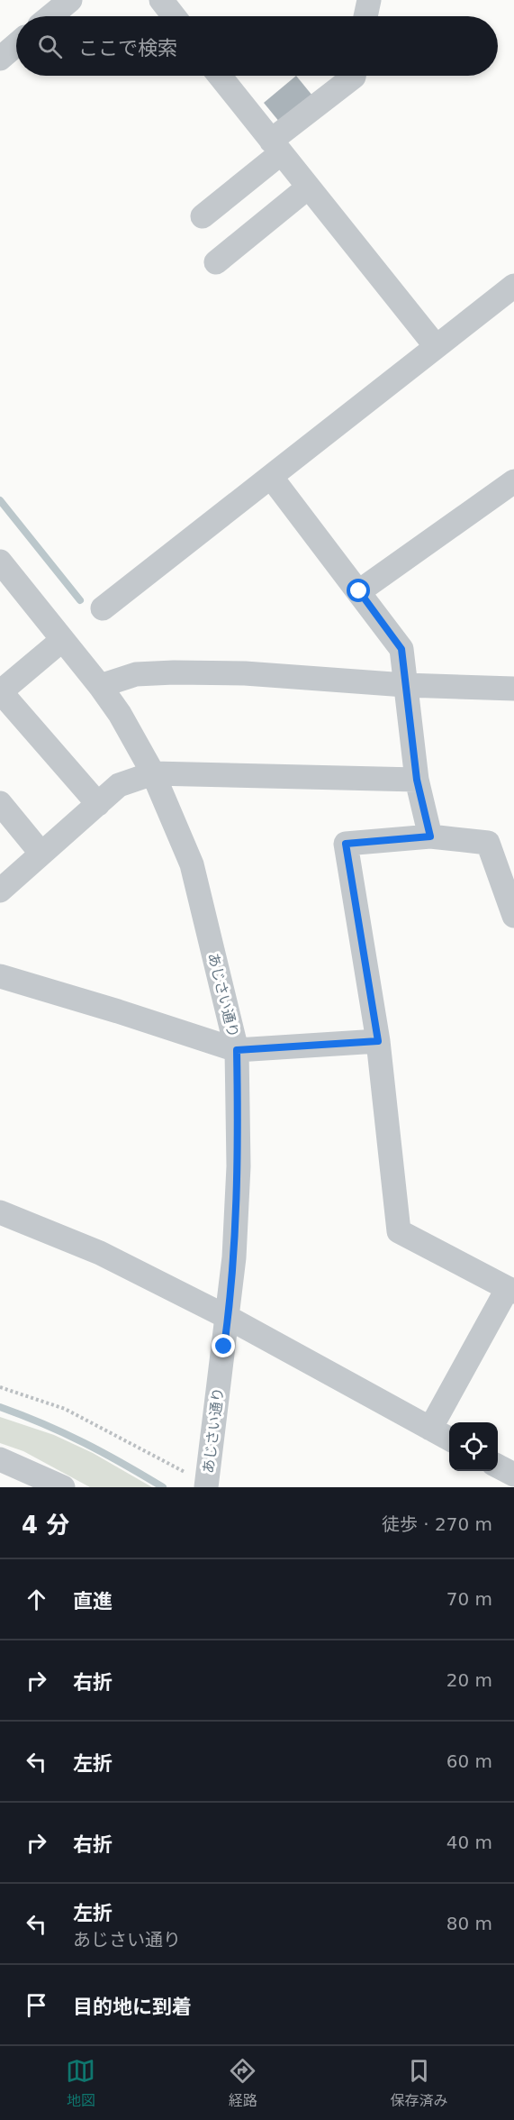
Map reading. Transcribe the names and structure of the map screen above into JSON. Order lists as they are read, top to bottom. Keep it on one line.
{"streets":{"street":["あじさい通り"]},"page":{"search":"ここで検索","heading":["4 分","徒歩 · 270 m"],"list":[["直進","70 m"],["右折","20 m"],["左折","60 m"],["右折","40 m"],["左折","あじさい通り","80 m"],"目的地に到着"],"nav":["地図","経路","保存済み"]}}
